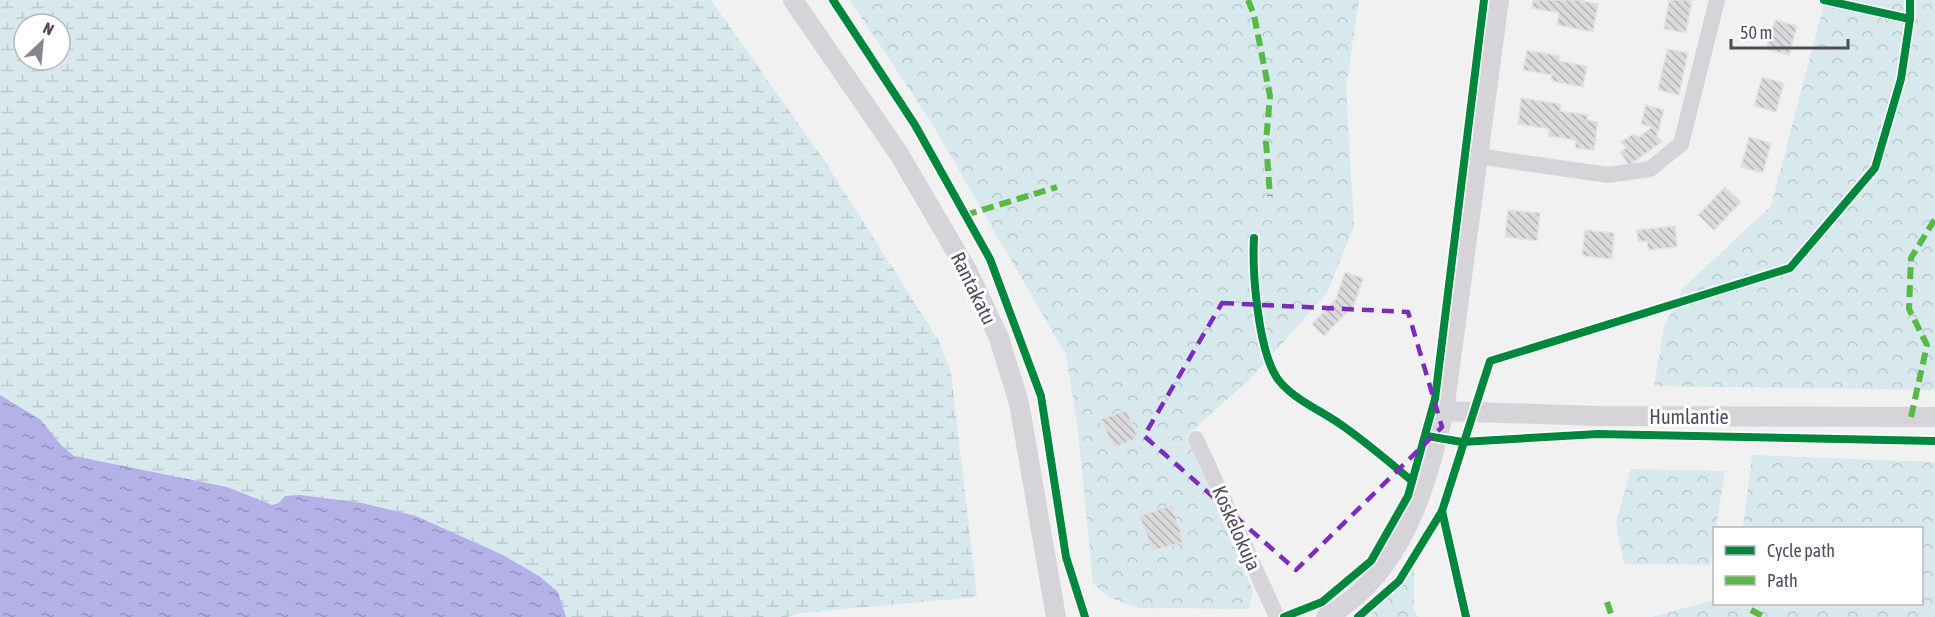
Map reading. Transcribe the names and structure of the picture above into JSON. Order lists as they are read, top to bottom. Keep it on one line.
{"streets":{"street":["Rantakatu","Humlantie","Koskelokuja"]},"legend":["Cycle path","Path"],"scale_bar":"50 m","north":"top right"}
